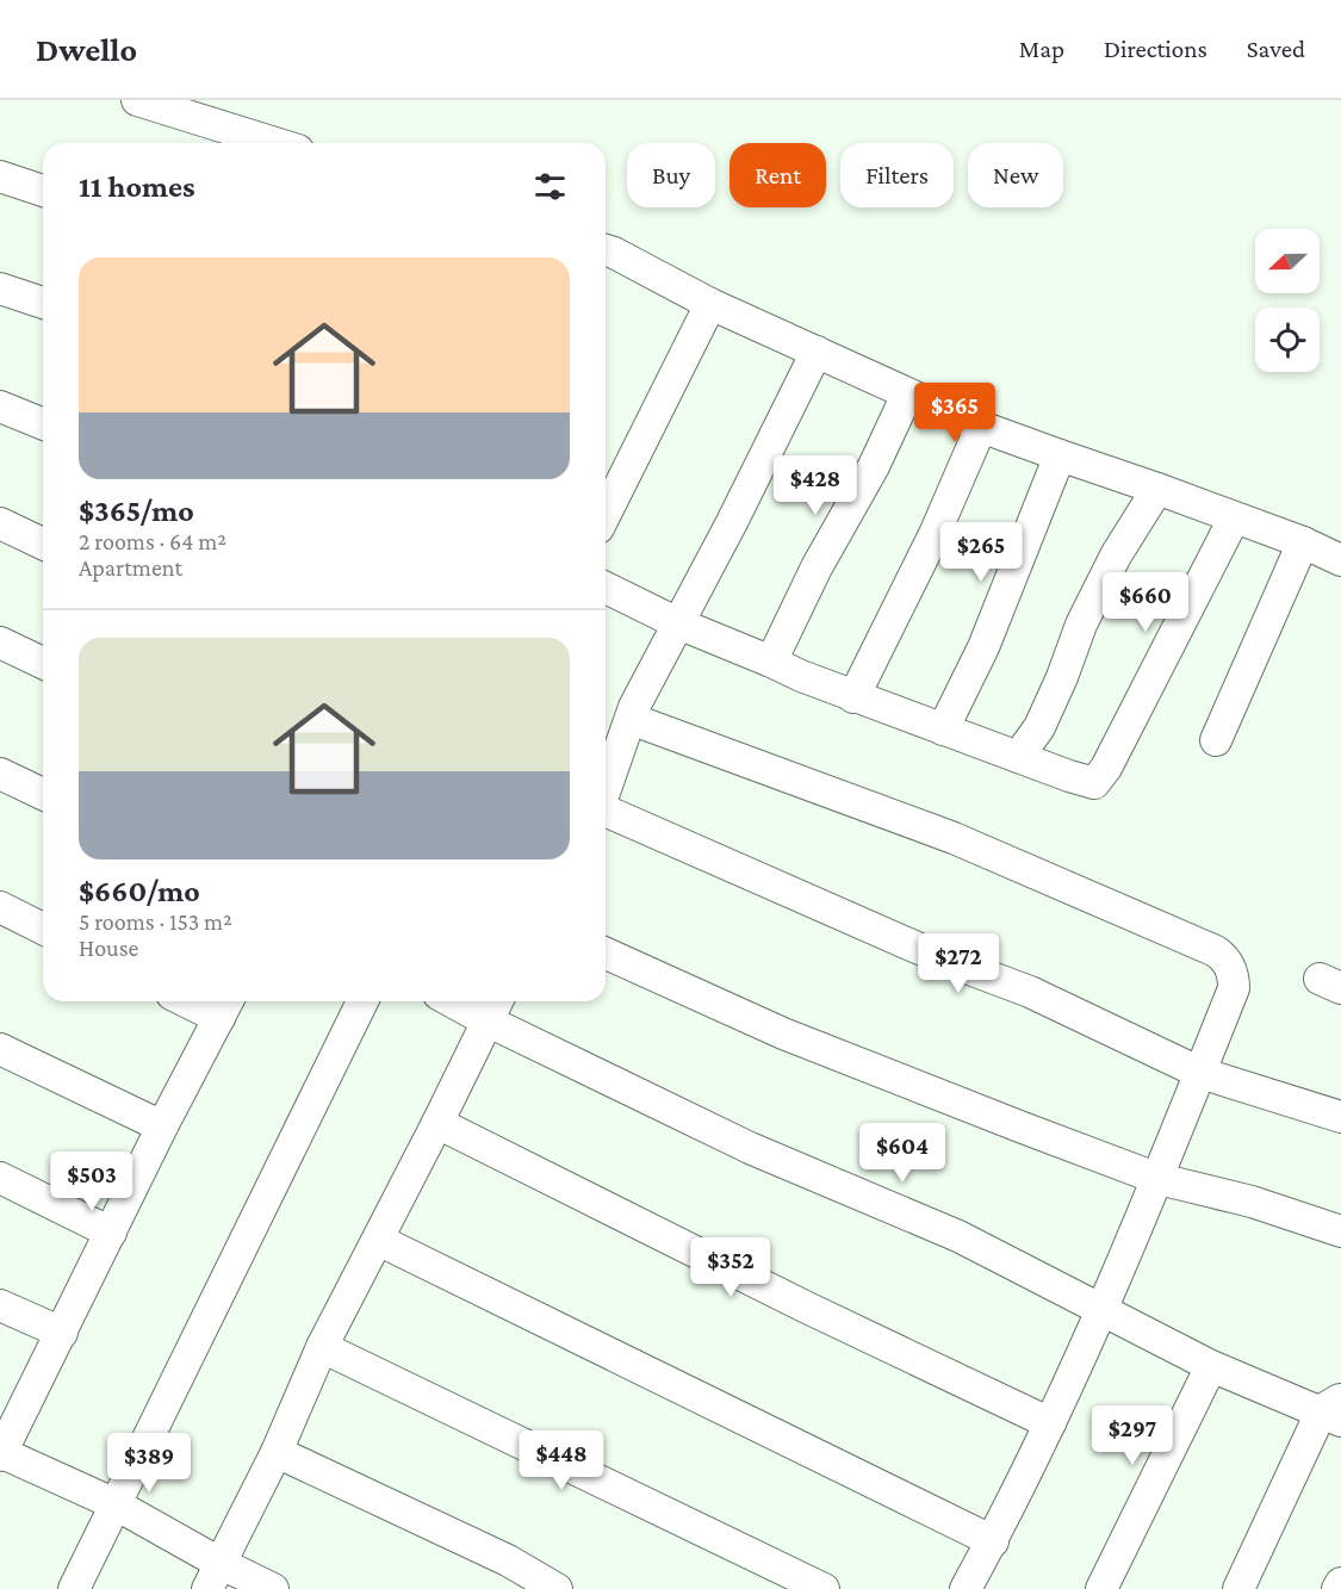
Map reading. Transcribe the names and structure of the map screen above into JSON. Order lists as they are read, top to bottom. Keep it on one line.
{"north":"left","page":{"header":"Dwello","nav":["Map","Directions","Saved"],"chip":["Buy","Rent","Filters","New"],"heading":"11 homes","list":[{"name":"$365/mo","note":"2 rooms · 64 m² · Apartment"},{"name":"$660/mo","note":"5 rooms · 153 m² · House"}],"price":["$365","$428","$265","$660","$272","$604","$503","$352","$297","$448","$389"]}}
